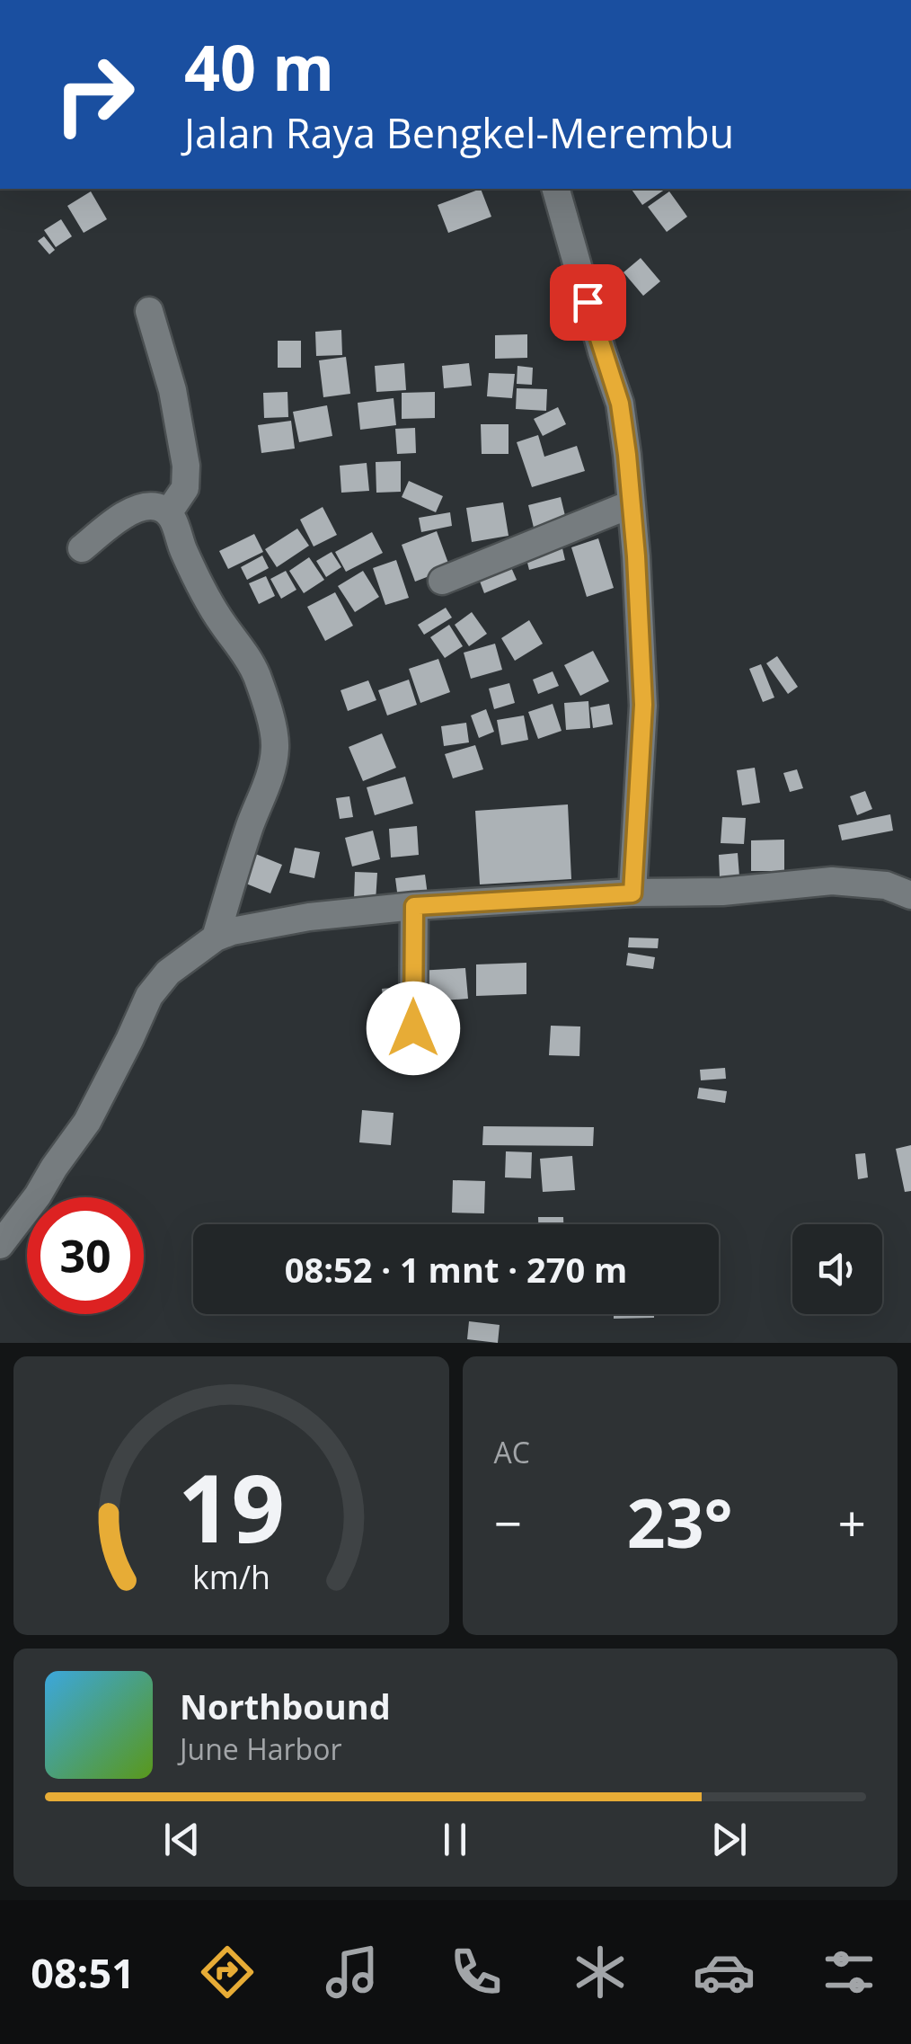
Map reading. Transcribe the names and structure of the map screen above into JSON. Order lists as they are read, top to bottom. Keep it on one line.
{"page":{"turn":["40 m","Jalan Raya Bengkel-Merembu"],"limit":"30","trip":"08:52 · 1 mnt · 270 m","tile":"AC","heat":["−","23°","+"],"song":["Northbound","June Harbor"],"tabs":"08:51","gauge":["19","km/h"]}}
